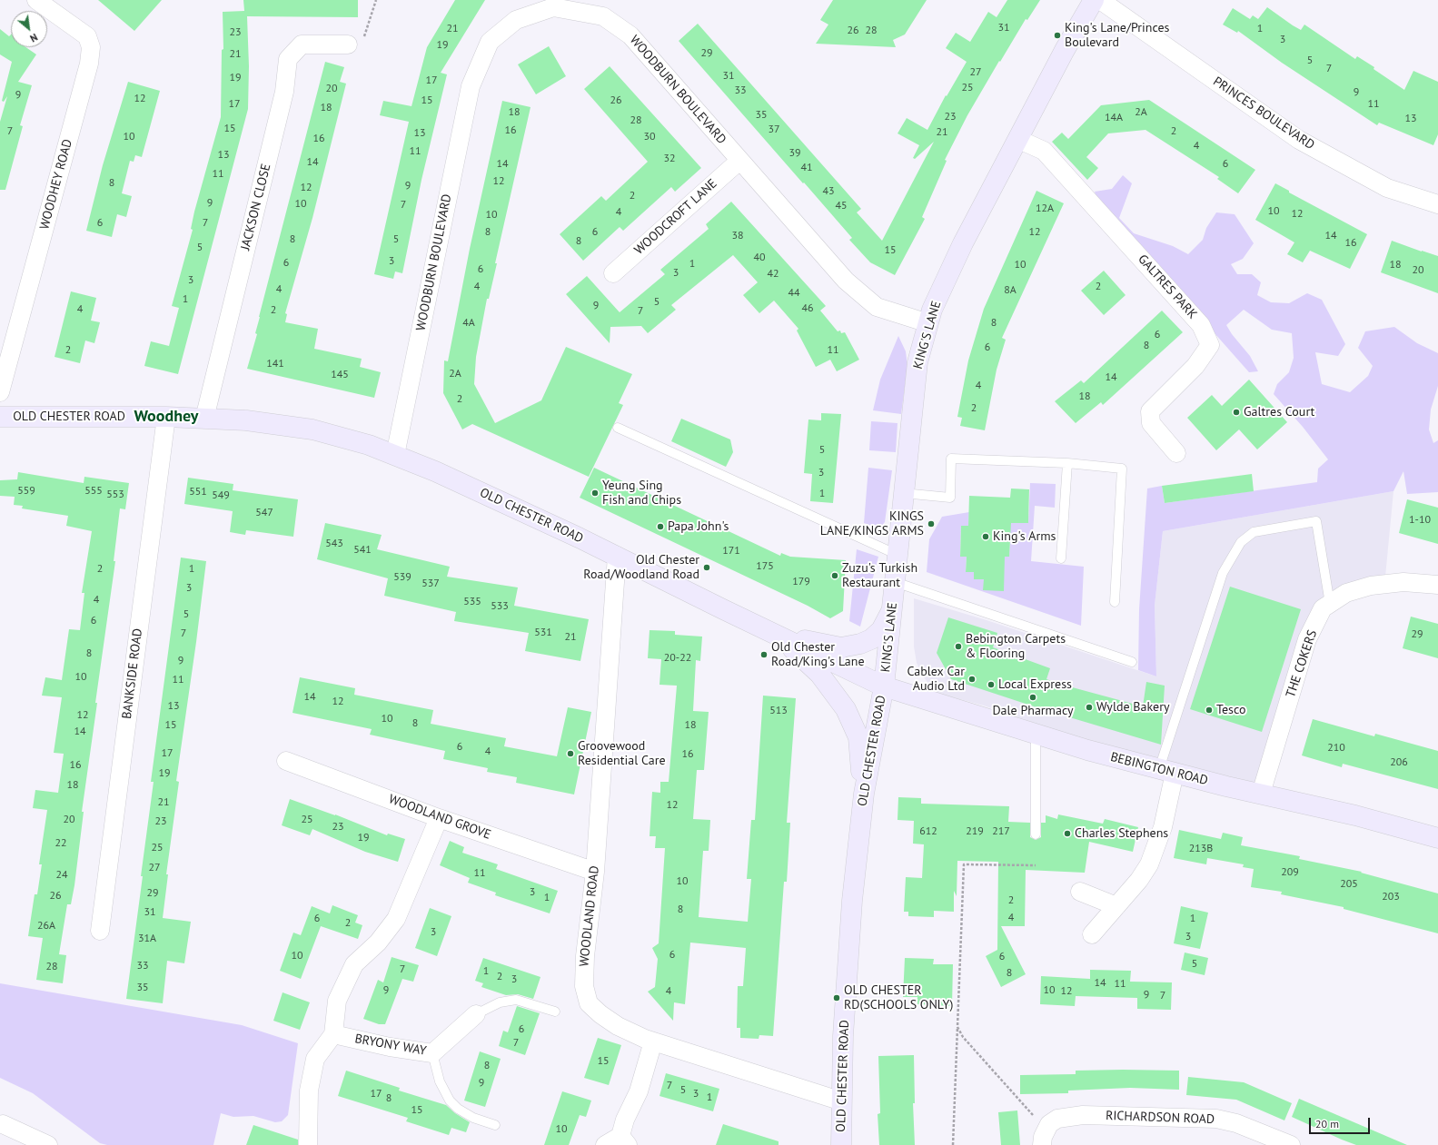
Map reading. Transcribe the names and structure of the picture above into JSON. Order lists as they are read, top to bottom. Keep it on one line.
{"streets":{"main road":["KING'S LANE","OLD CHESTER ROAD","BEBINGTON ROAD"],"street":["WOODBURN BOULEVARD","PRINCES BOULEVARD","WOODHEY ROAD","JACKSON CLOSE","WOODCROFT LANE","GALTRES PARK","THE COKERS","BANKSIDE ROAD","WOODLAND GROVE","WOODLAND ROAD","BRYONY WAY","RICHARDSON ROAD"]},"crossings":[["WOODBURN BOULEVARD","WOODCROFT LANE"],["WOODBURN BOULEVARD","KING'S LANE"],["WOODBURN BOULEVARD","OLD CHESTER ROAD"],["PRINCES BOULEVARD","KING'S LANE"],["JACKSON CLOSE","OLD CHESTER ROAD"],["GALTRES PARK","KING'S LANE"],["KING'S LANE","OLD CHESTER ROAD"],["KING'S LANE","BEBINGTON ROAD"],["OLD CHESTER ROAD","BANKSIDE ROAD"],["OLD CHESTER ROAD","BEBINGTON ROAD"],["OLD CHESTER ROAD","WOODLAND ROAD"],["THE COKERS","BEBINGTON ROAD"],["WOODLAND GROVE","WOODLAND ROAD"]],"districts":["Woodhey"],"places":["King's Lane/Princes Boulevard","Galtres Court","Yeung Sing Fish and Chips","KINGS LANE/KINGS ARMS","Papa John's","King's Arms","Old Chester Road/Woodland Road","Zuzu's Turkish Restaurant","Bebington Carpets & Flooring","Old Chester Road/King's Lane","Cablex Car Audio Ltd","Local Express","Dale Pharmacy","Wylde Bakery","Tesco","Groovewood Residential Care","Charles Stephens","OLD CHESTER RD(SCHOOLS ONLY)"],"house_numbers":["31","21","1","26","28","23","3","19","29","21","5","7","27","31","19","17","25","20","33","9","9","12","15","26","17","11","18","18","2A","35","23","14A","13","28","15","37","16","7","2","21","13","10","30","16","4","11","39","13","32","14","14","6","41","11","12","8","9","12","43","2","9","10","7","45","12A","10","4","12","10","6","7","8","6","12","38","14","8","5","8","16","5","15","40","3","6","1","10","18","6","20","3","42","3","4","2","4","8A","44","1","5","9","46","4","2","7","4A","8","6","8","6","2","11","141","2A","145","14","4","18","2","2","5","3","559","555","551","1","553","549","547","1-10","543","541","171","175","2","1","539","179","537","3","4","535","533","5","6","531","7","29","21","8","20-22","9","10","11","14","12","13","513","12","10","8","15","18","14","6","210","4","17","16","206","16","19","18","21","12","20","25","23","23","612","219","217","19","22","25","213B","27","209","11","24","10","205","3","29","26","203","1","2","8","31","4","6","1","2","26A","3","3","31A","6","10","6","5","33","28","7","1","8","2","3","14","11","35","9","10","4","12","9","7","6","7","15","8","9","7","5","17","3","1","8","15","10"],"scale_bar":"20 m","north":"bottom right"}
